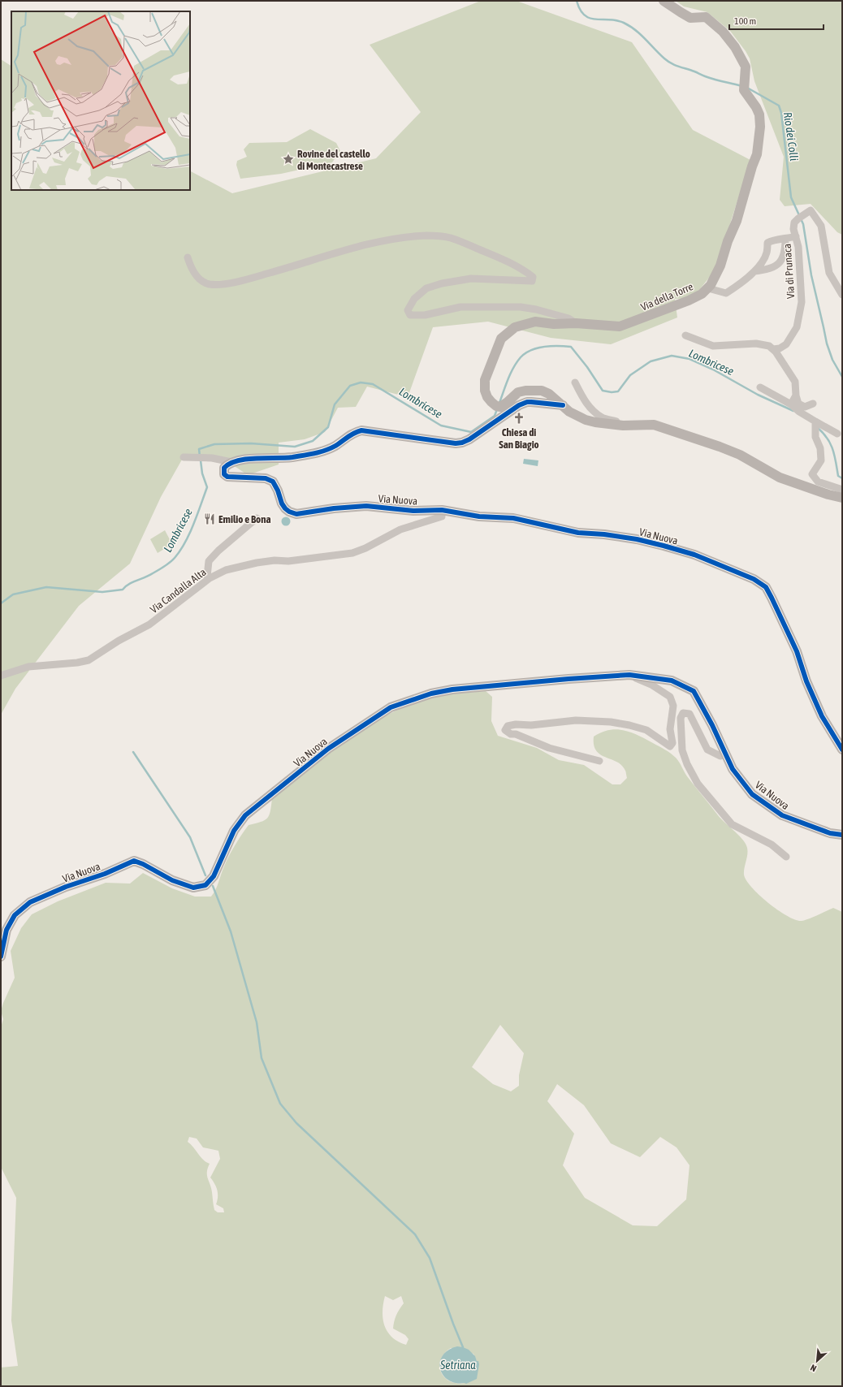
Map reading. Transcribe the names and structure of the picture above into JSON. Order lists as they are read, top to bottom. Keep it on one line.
{"streets":{"street":["Via di Prunaca","Via della Torre","Via Nuova","Via Candalla Alta"]},"crossings":[["Via di Prunaca","Via della Torre"],["Via Nuova","Via Candalla Alta"]],"water":["Rio dei Colli","Lombricese","Setriana"],"places":{"place":["Rovine del castello di Montecastrese"],"church":["Chiesa di San Biagio"],"restaurant":["Emilio e Bona"]},"scale_bar":"100 m","north":"bottom left"}
